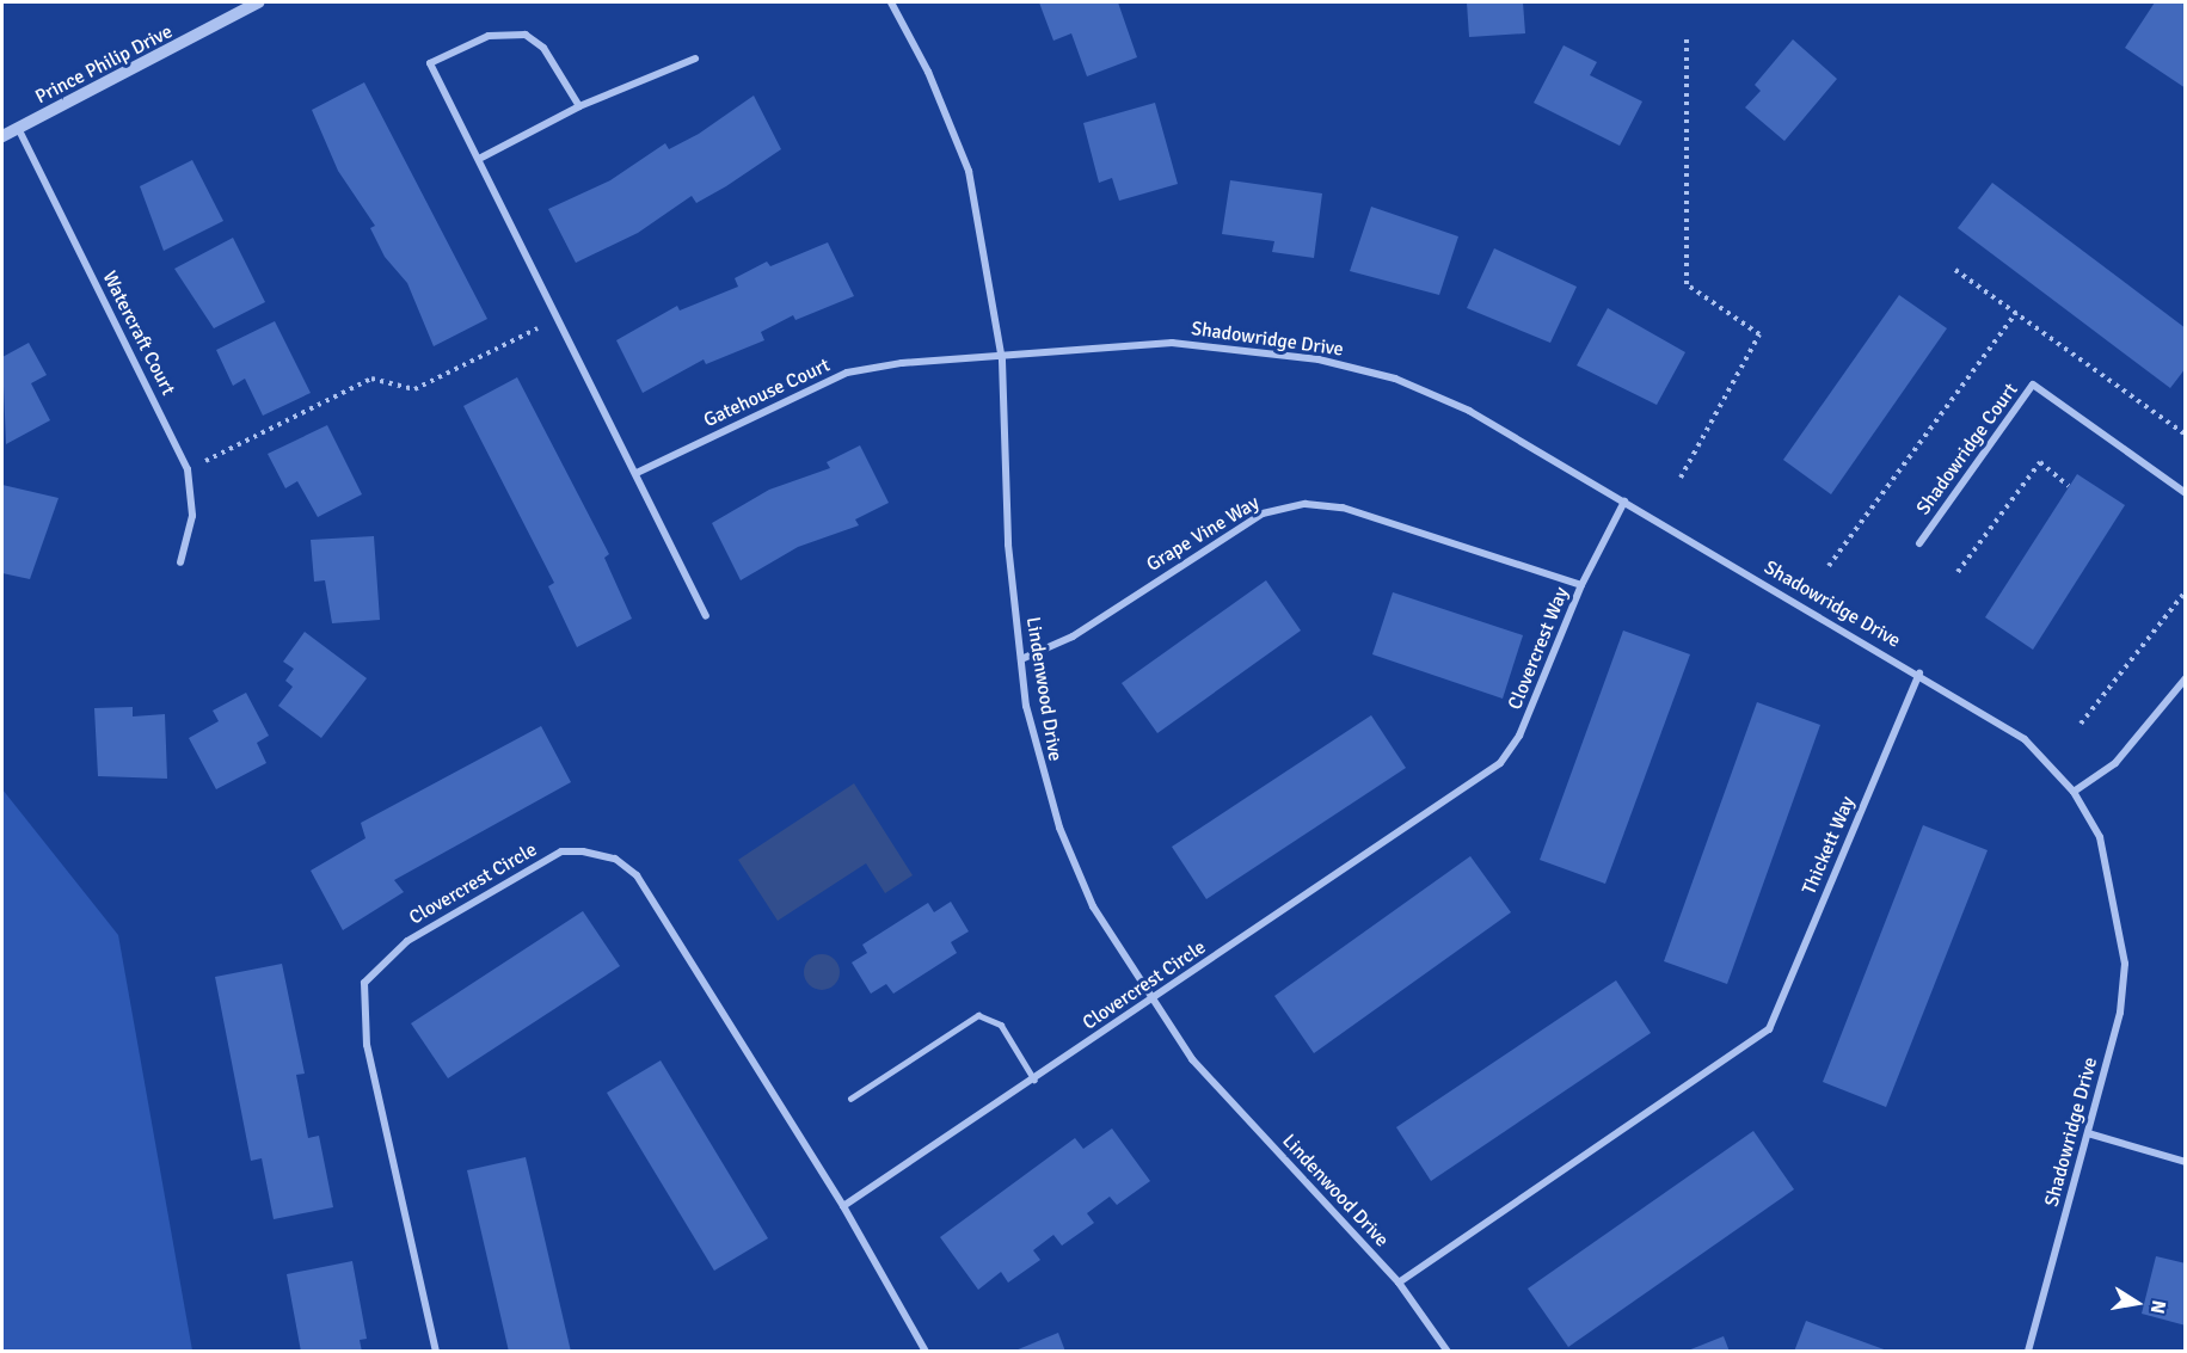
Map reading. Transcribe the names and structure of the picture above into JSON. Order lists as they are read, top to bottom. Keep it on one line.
{"streets":{"street":["Prince Philip Drive","Watercraft Court","Shadowridge Drive","Gatehouse Court","Shadowridge Court","Grape Vine Way","Clovercrest Way","Lindenwood Drive","Thickett Way","Clovercrest Circle"]},"crossings":[["Prince Philip Drive","Watercraft Court"],["Shadowridge Drive","Gatehouse Court"],["Shadowridge Drive","Clovercrest Way"],["Shadowridge Drive","Lindenwood Drive"],["Shadowridge Drive","Thickett Way"],["Gatehouse Court","Lindenwood Drive"],["Grape Vine Way","Clovercrest Way"],["Grape Vine Way","Lindenwood Drive"],["Clovercrest Way","Clovercrest Circle"],["Lindenwood Drive","Thickett Way"],["Lindenwood Drive","Clovercrest Circle"]],"north":"right"}
